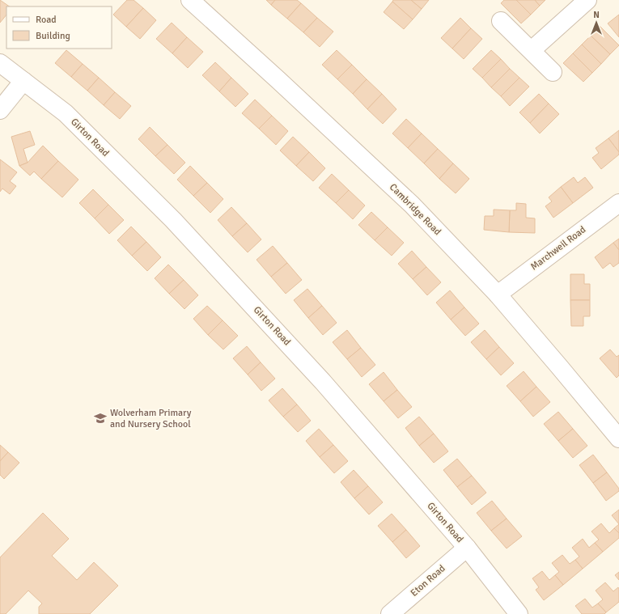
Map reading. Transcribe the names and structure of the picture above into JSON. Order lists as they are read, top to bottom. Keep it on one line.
{"streets":{"street":["Girton Road","Cambridge Road","Marchweil Road","Eton Road"]},"crossings":[["Girton Road","Eton Road"],["Cambridge Road","Marchweil Road"]],"places":{"school or university":["Wolverham Primary and Nursery School"]},"legend":["Road","Building"],"north":"top"}
